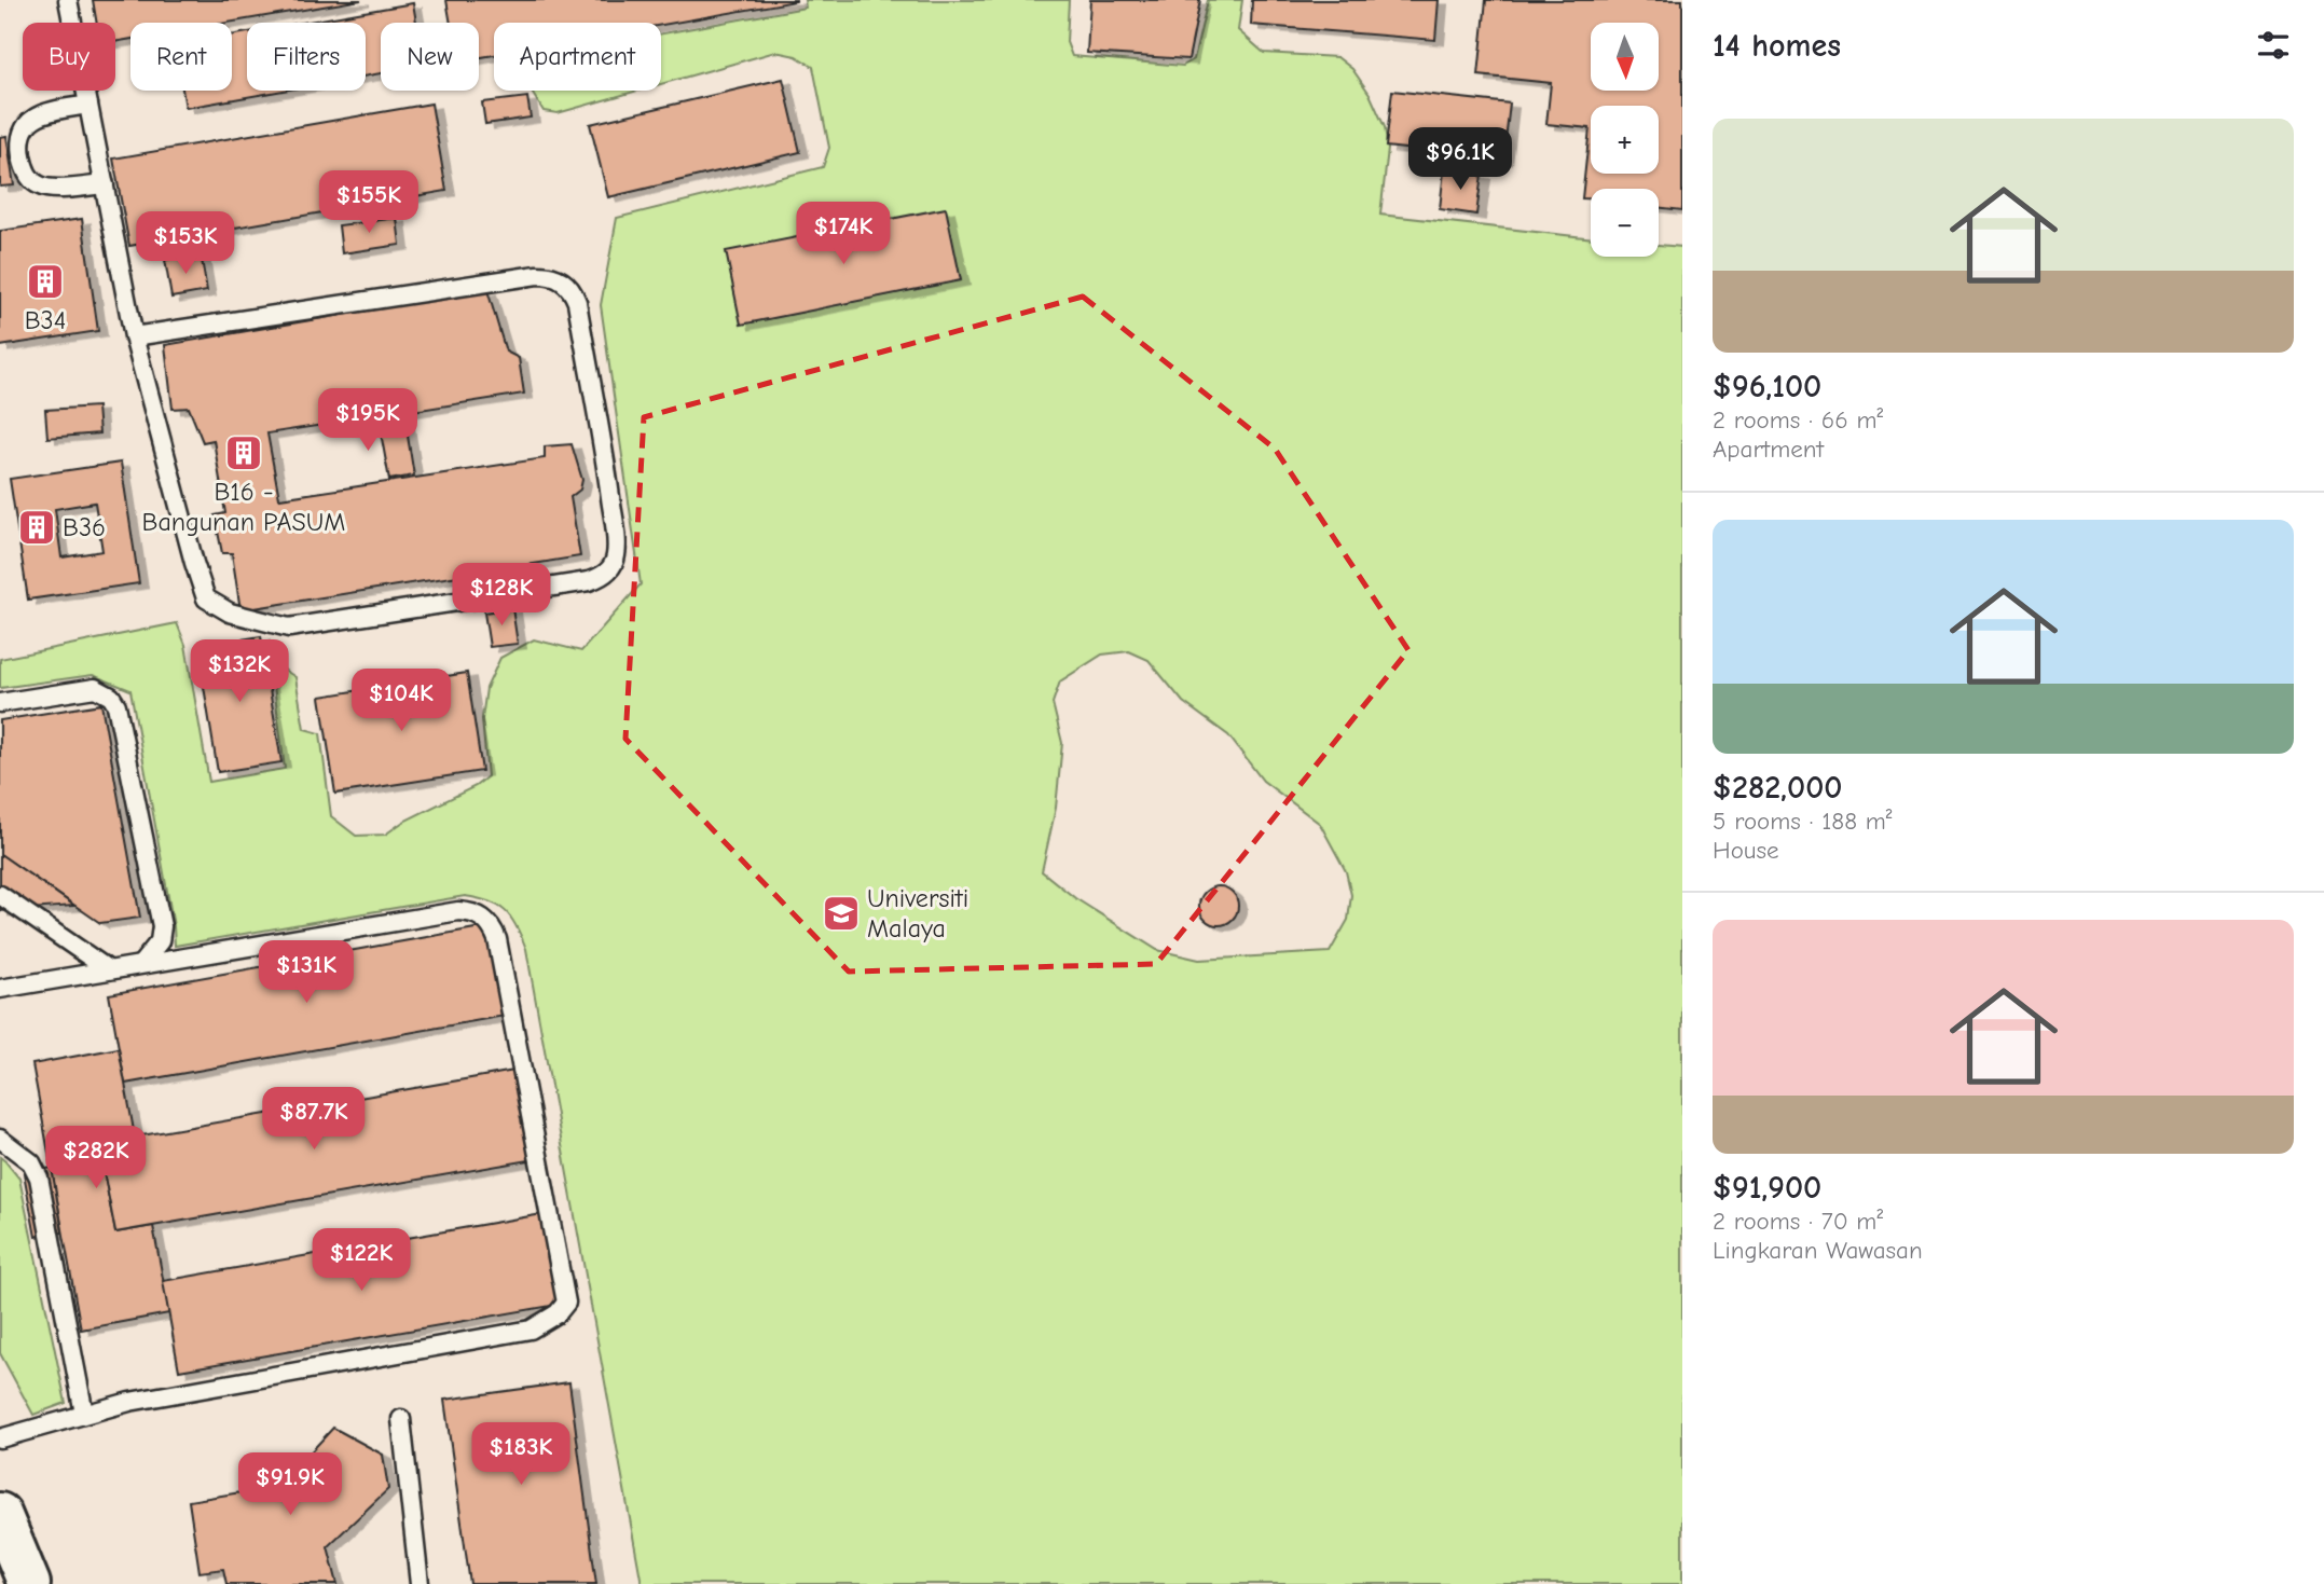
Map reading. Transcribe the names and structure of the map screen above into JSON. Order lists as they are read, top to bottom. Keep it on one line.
{"places":{"building":["B34","B16 - Bangunan PASUM","B36"],"school or university":["Universiti Malaya"]},"north":"bottom","page":{"heading":"14 homes","map_buttons":["+","−"],"chip":["Buy","Rent","Filters","New","Apartment"],"list":[{"name":"$96,100","note":"2 rooms · 66 m² · Apartment"},{"name":"$282,000","note":"5 rooms · 188 m² · House"},{"name":"$91,900","note":"2 rooms · 70 m² · Lingkaran Wawasan"}],"price":["$96.1K","$155K","$174K","$153K","$195K","$128K","$132K","$104K","$131K","$87.7K","$282K","$122K","$183K","$91.9K"]}}
